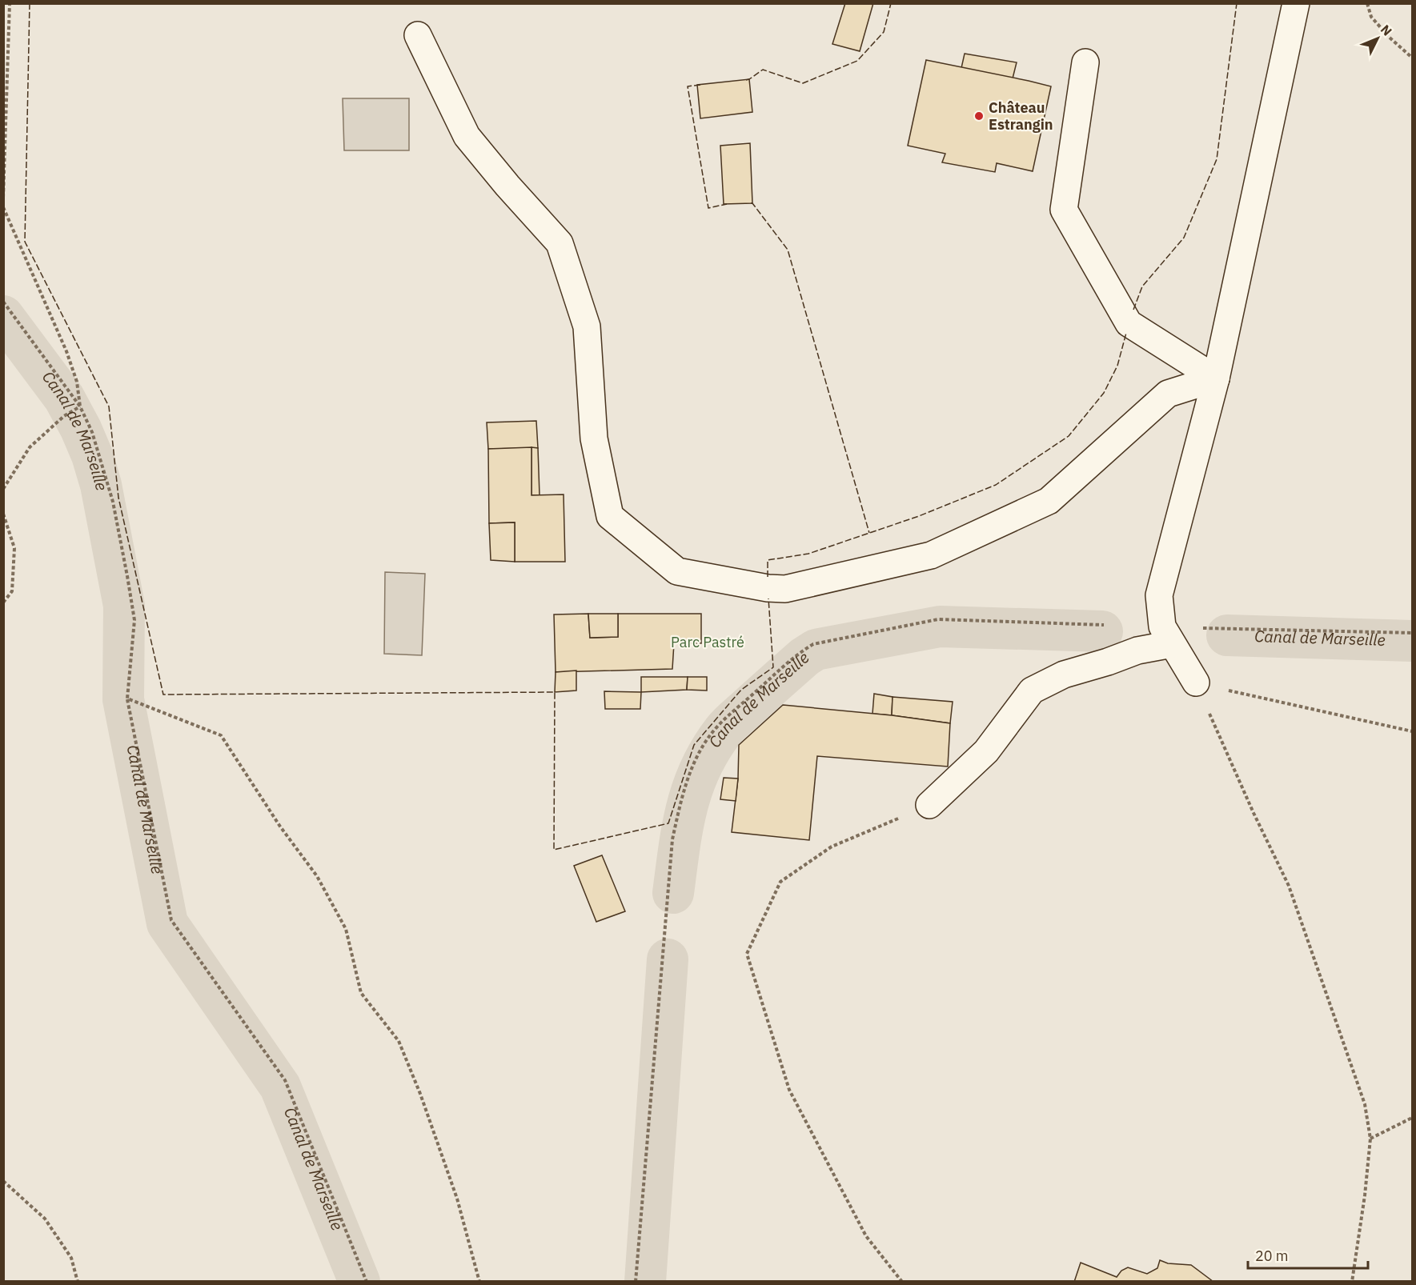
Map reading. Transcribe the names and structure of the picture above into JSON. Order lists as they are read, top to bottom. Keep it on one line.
{"water":["Canal de Marseille"],"parks":["Parc Pastré"],"places":["Château Estrangin"],"scale_bar":"20 m","north":"top right"}
